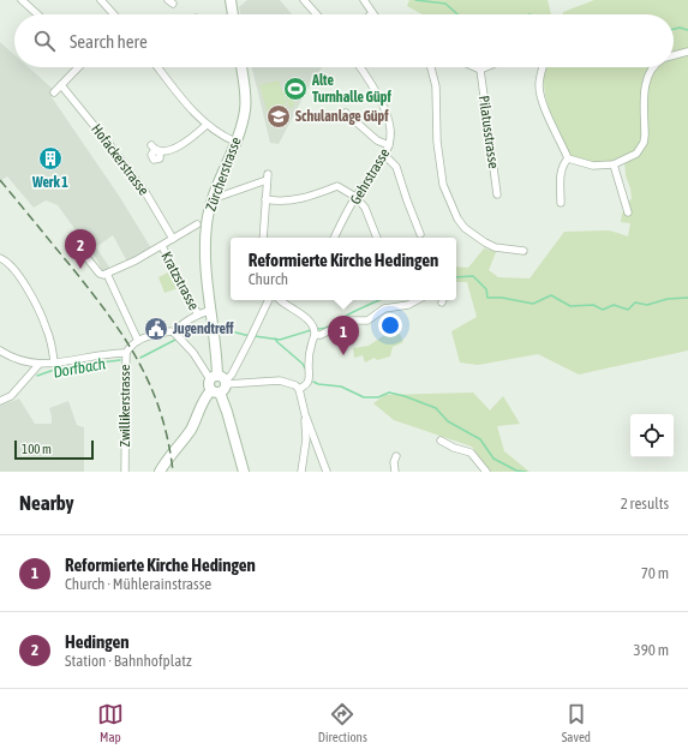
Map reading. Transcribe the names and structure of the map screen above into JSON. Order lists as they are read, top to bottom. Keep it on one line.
{"streets":{"main road":["Zürcherstrasse"],"street":["Pilatusstrasse","Hofackerstrasse","Gehrstrasse","Kratzstrasse","Zwillikerstrasse"]},"crossings":[["Zürcherstrasse","Zwillikerstrasse"],["Kratzstrasse","Zwillikerstrasse"]],"water":["Dorfbach"],"places":{"sports":["Alte Turnhalle Güpf"],"school or university":["Schulanlage Güpf"],"building":["Werk 1"],"public building":["Jugendtreff"]},"scale_bar":"100 m","page":{"search":"Search here","pins":["2","1"],"popup":["Reformierte Kirche Hedingen","Church"],"scale":"100 m","heading":["Nearby","2 results"],"list":[{"mark":"1","name":"Reformierte Kirche Hedingen","note":"Church · Mühlerainstrasse","value":"70 m"},{"mark":"2","name":"Hedingen","note":"Station · Bahnhofplatz","value":"390 m"}],"nav":["Map","Directions","Saved"]}}
